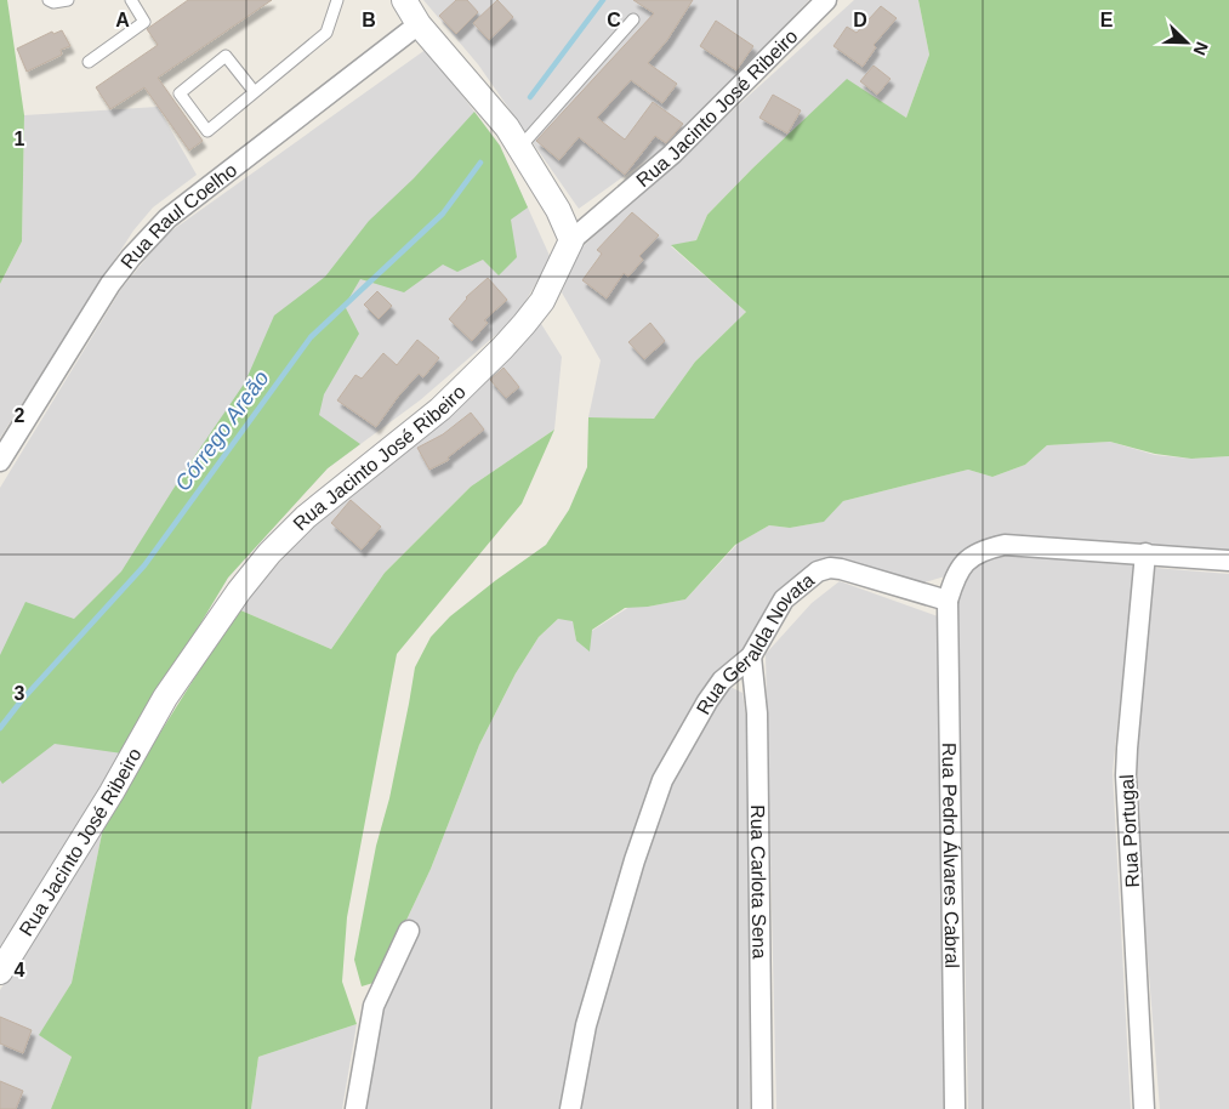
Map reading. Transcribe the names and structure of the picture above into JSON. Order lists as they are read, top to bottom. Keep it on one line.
{"streets":{"street":["Rua Jacinto José Ribeiro","Rua Raul Coelho","Rua Geralda Novata","Rua Portugal","Rua Pedro Álvares Cabral","Rua Carlota Sena"]},"crossings":[["Rua Geralda Novata","Rua Pedro Álvares Cabral"],["Rua Geralda Novata","Rua Carlota Sena"]],"water":["Córrego Areão"],"north":"bottom right","grid":{"columns":["A","B","C","D","E"],"rows":["1","2","3","4"]}}
